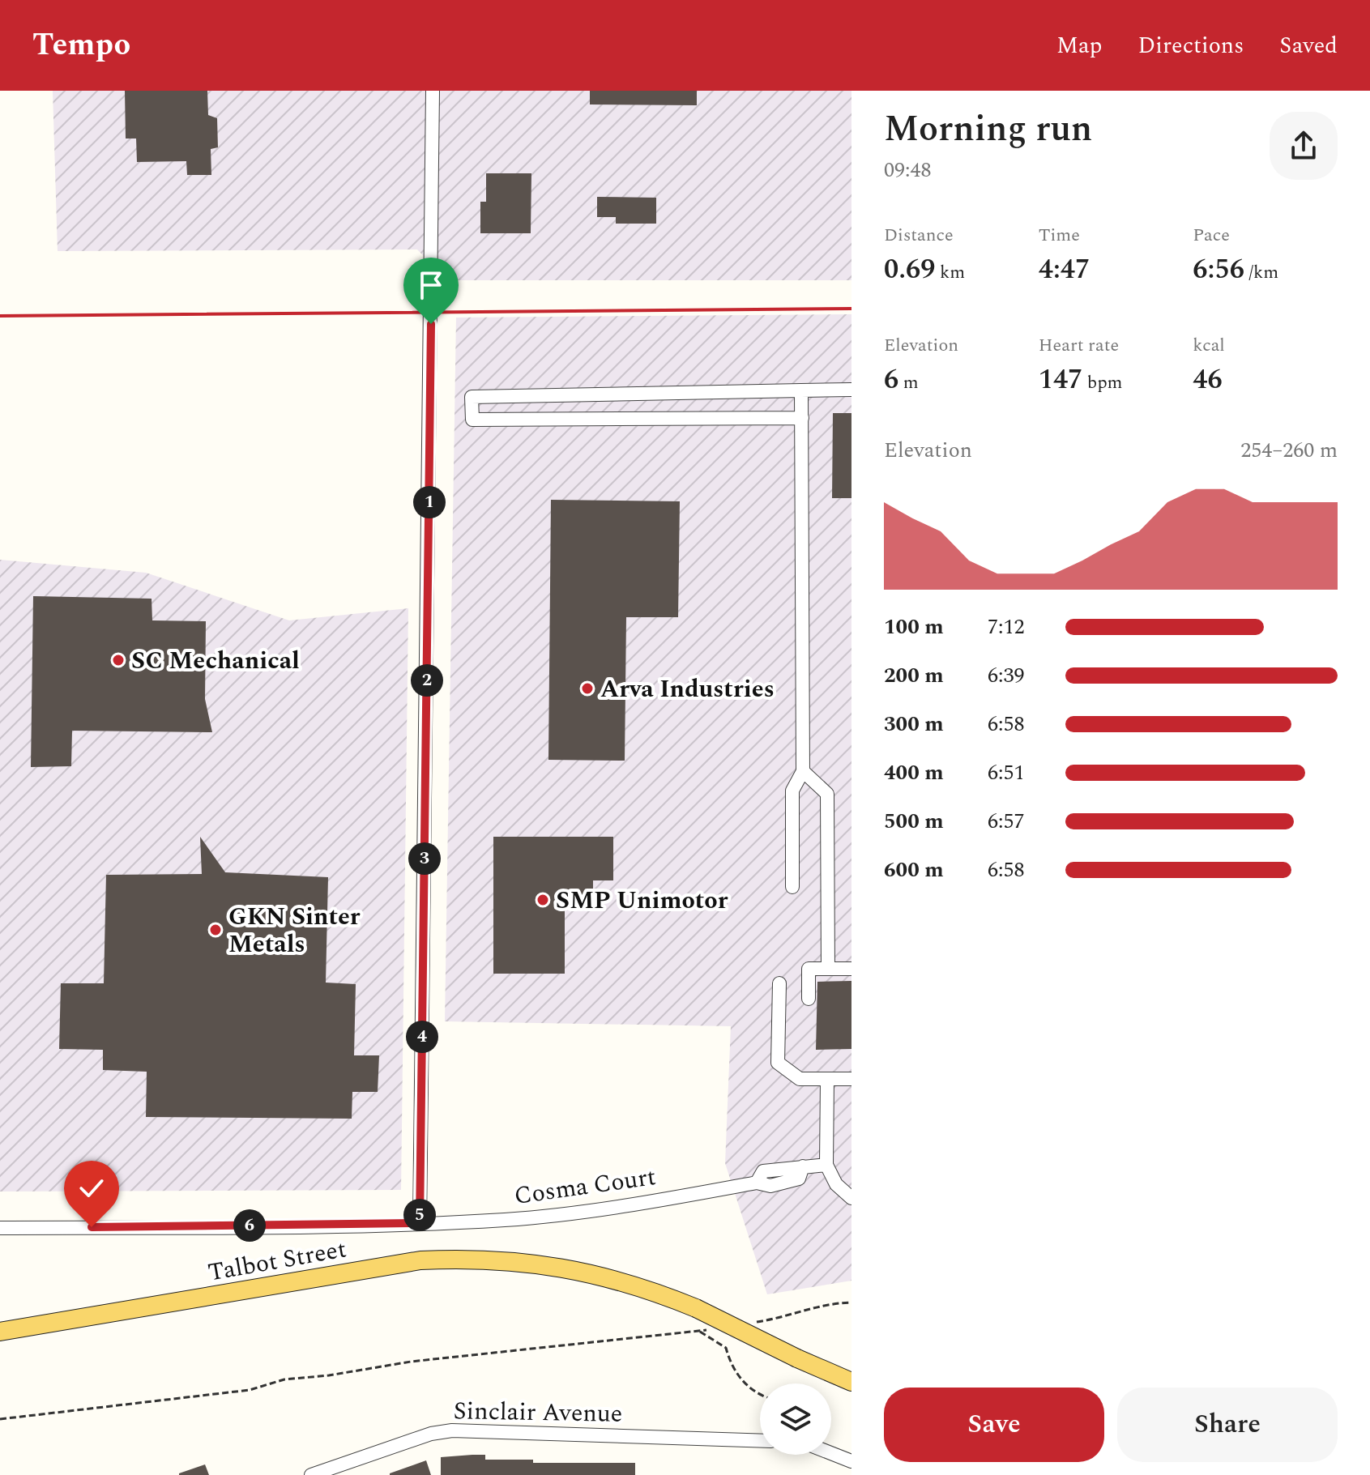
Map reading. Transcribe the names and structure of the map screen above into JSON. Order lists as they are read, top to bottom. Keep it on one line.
{"streets":{"main road":["Talbot Street"],"street":["Cosma Court","Sinclair Avenue"]},"places":["SC Mechanical","Arva Industries","SMP Unimotor","GKN Sinter Metals"],"page":{"header":"Tempo","nav":["Map","Directions","Saved"],"heading":["Morning run","09:48"],"stats":[["Distance","0.69 km"],["Time","4:47"],["Pace","6:56 /km"],["Elevation","6 m"],["Heart rate","147 bpm"],["kcal","46"]],"chart":["Elevation","254–260 m"],"pins":["1","2","3","4","5","6"],"list":[{"name":"100 m","note":"7:12"},{"name":"200 m","note":"6:39"},{"name":"300 m","note":"6:58"},{"name":"400 m","note":"6:51"},{"name":"500 m","note":"6:57"},{"name":"600 m","note":"6:58"}],"buttons":["Save","Share"]}}
